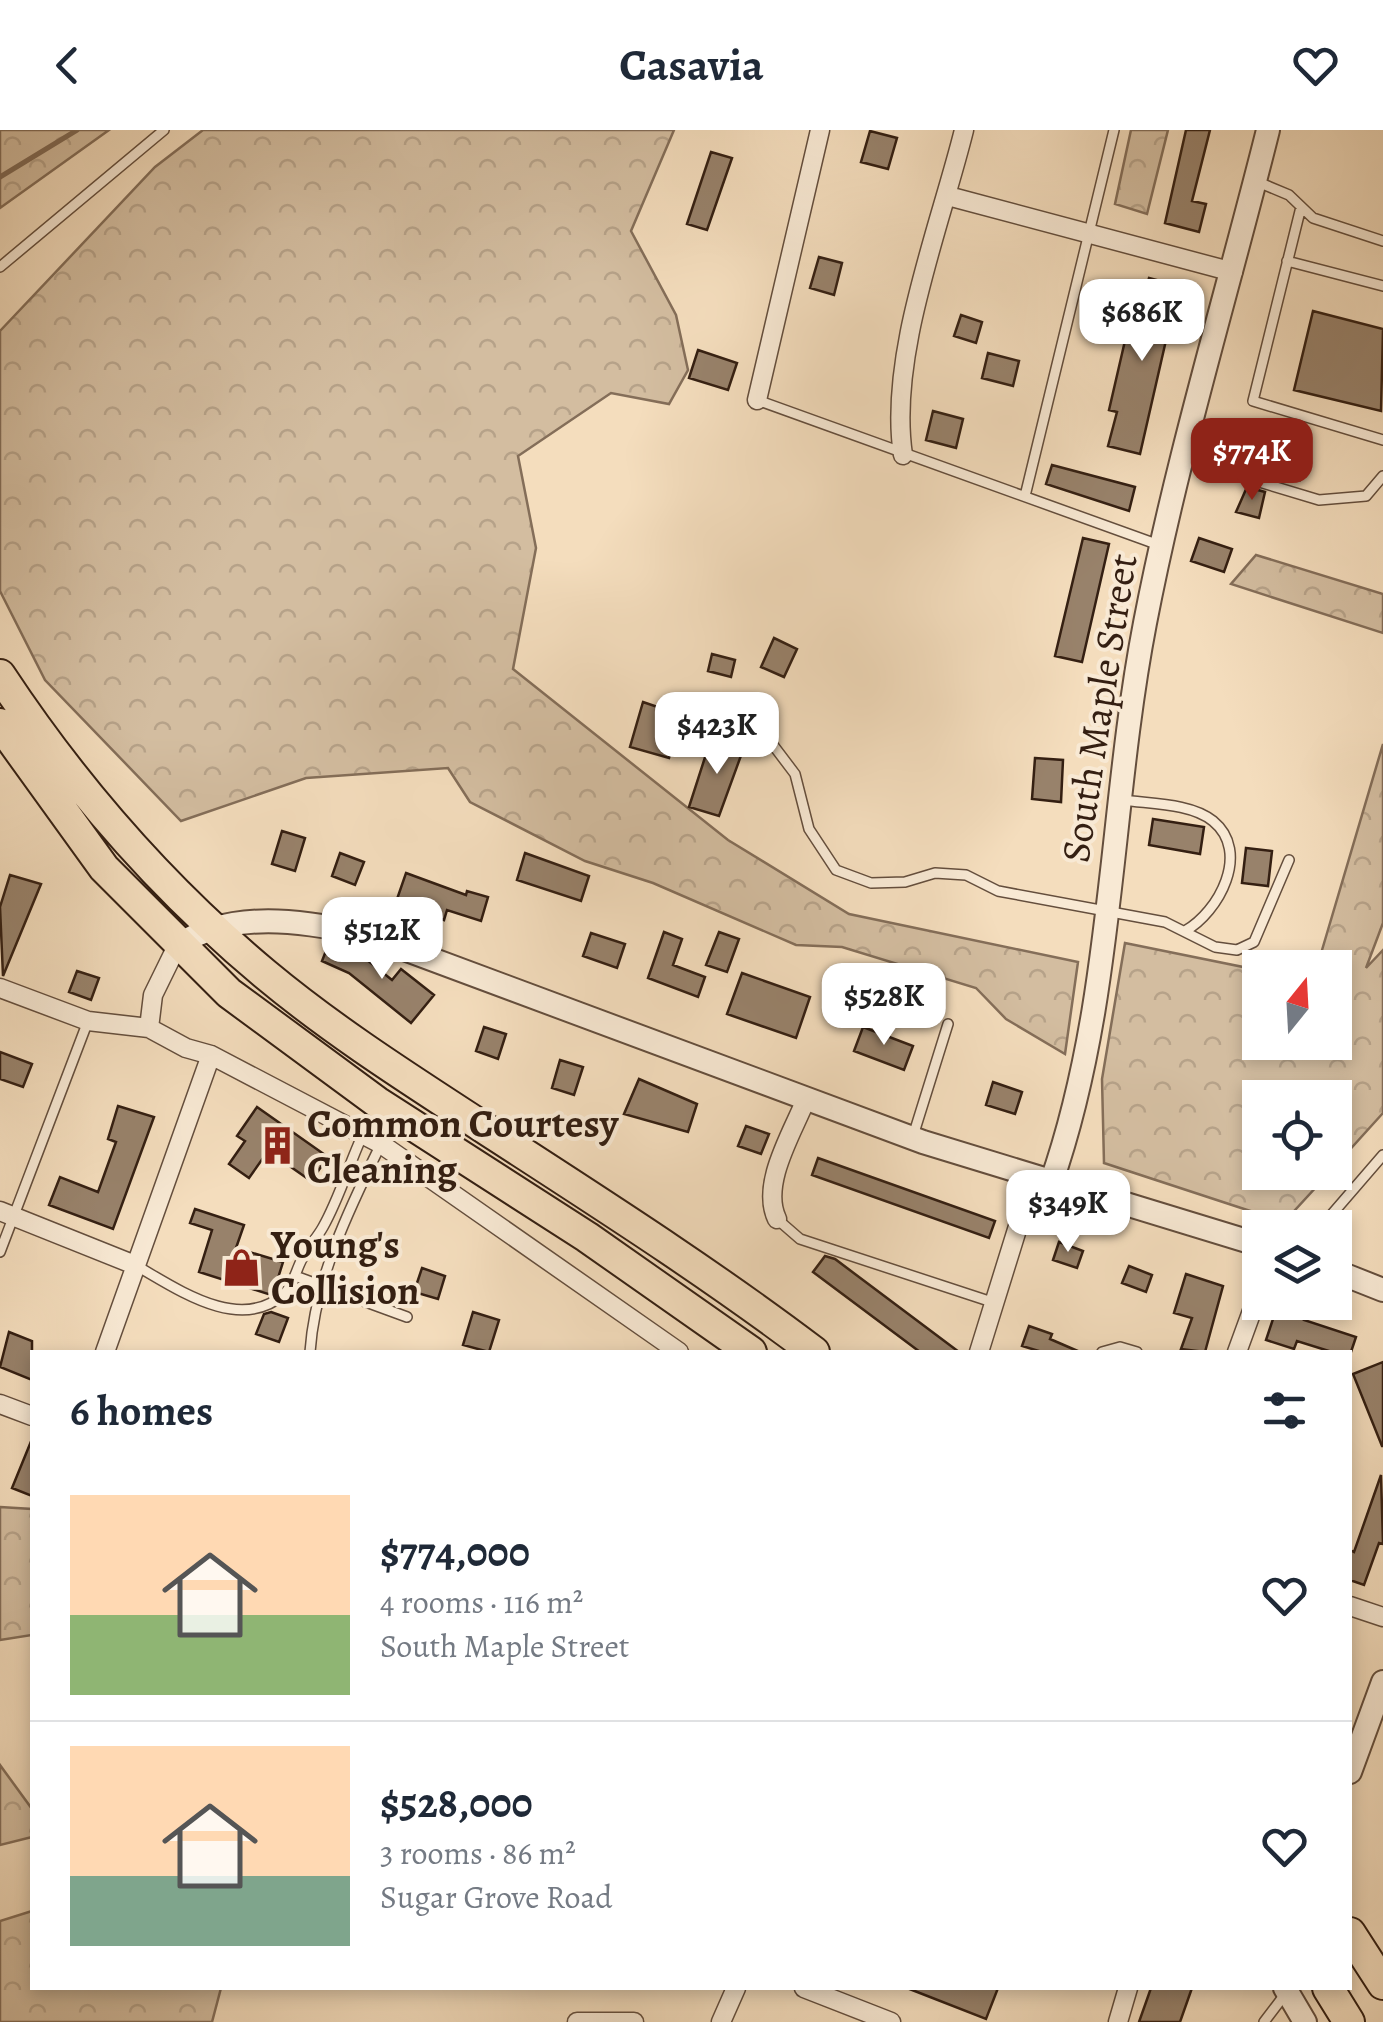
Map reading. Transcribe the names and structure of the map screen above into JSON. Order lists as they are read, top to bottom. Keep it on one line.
{"streets":{"street":["South Maple Street"]},"places":{"building":["Common Courtesy Cleaning"],"shop":["Young's Collision"]},"north":"top","page":{"header":"Casavia","price":["$686K","$774K","$423K","$512K","$528K","$349K"],"heading":"6 homes","list":[{"name":"$774,000","note":"4 rooms · 116 m² · South Maple Street"},{"name":"$528,000","note":"3 rooms · 86 m² · Sugar Grove Road"}]}}
